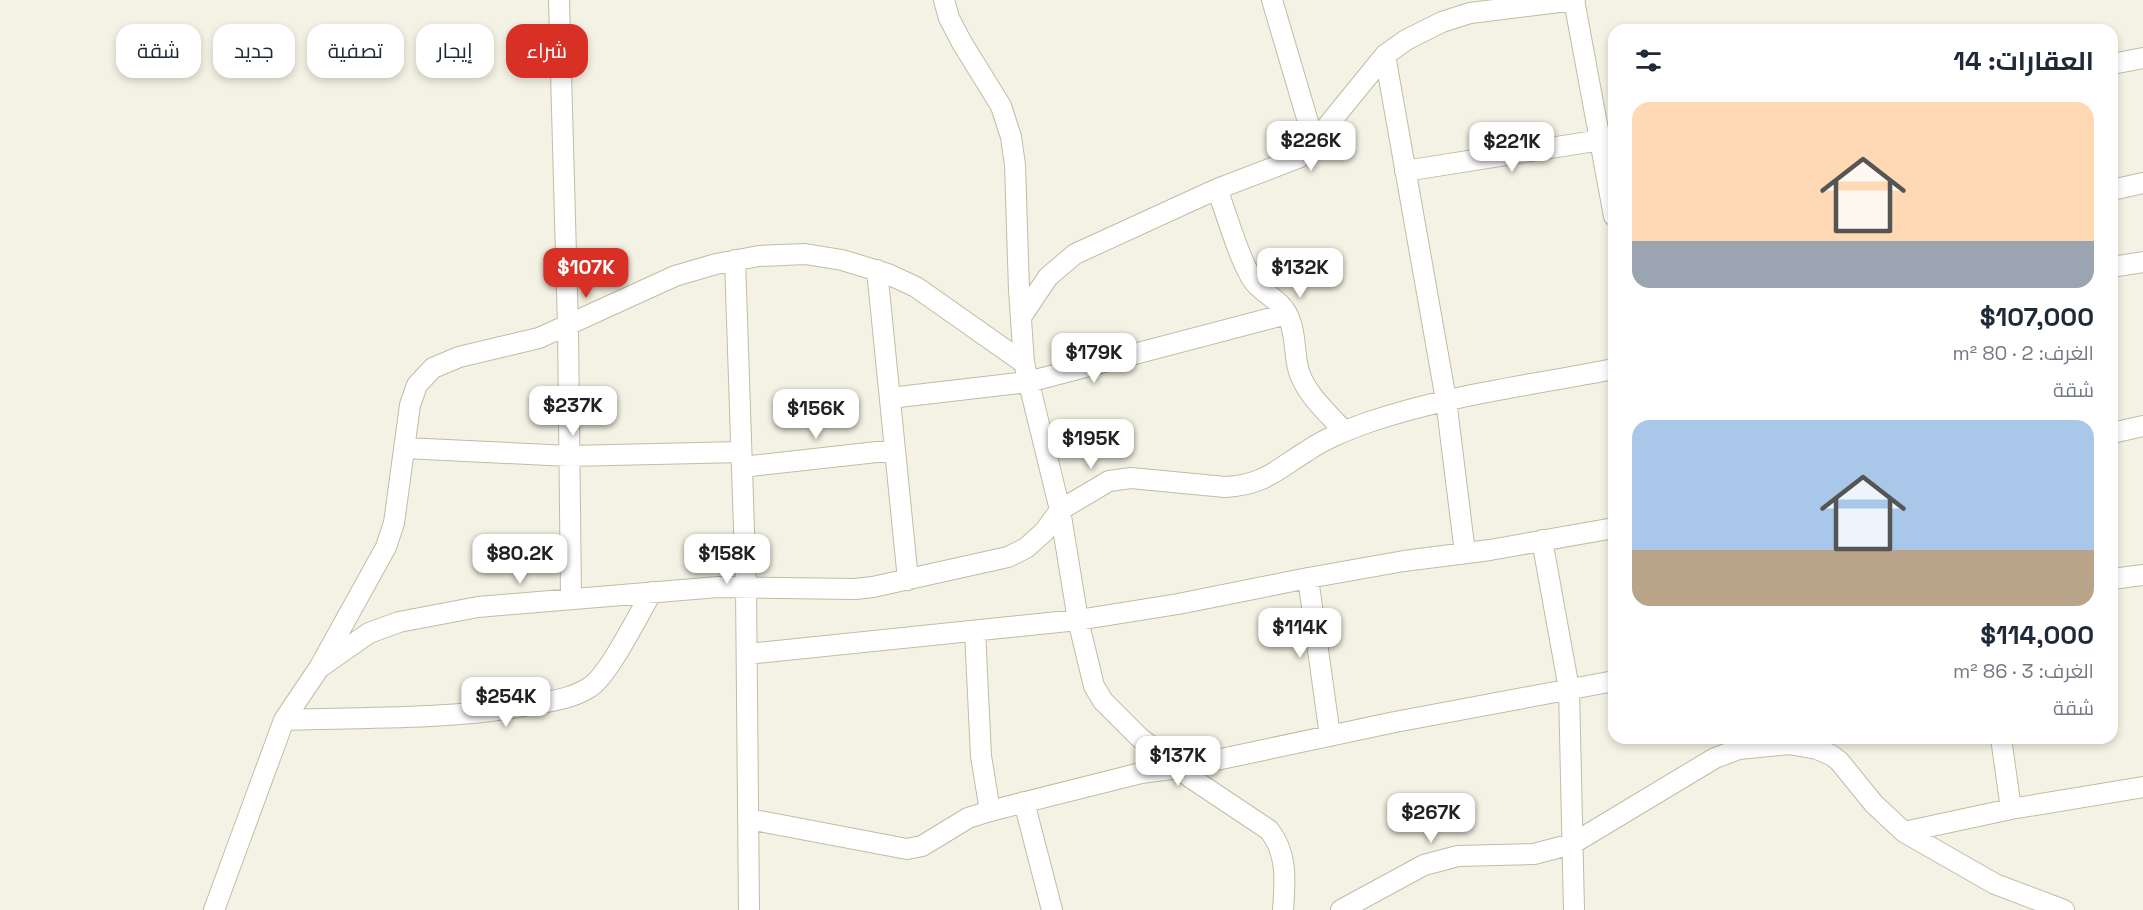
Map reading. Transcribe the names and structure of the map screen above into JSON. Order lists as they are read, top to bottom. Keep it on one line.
{"page":{"chip":["شراء","إيجار","تصفية","جديد","شقة"],"heading":"العقارات: 14","list":[{"name":"$107,000","note":"الغرف: 2 · 80 m² · شقة"},{"name":"$114,000","note":"الغرف: 3 · 86 m² · شقة"}],"price":["$226K","$221K","$107K","$132K","$179K","$237K","$156K","$195K","$80.2K","$158K","$114K","$254K","$137K","$267K"]}}
